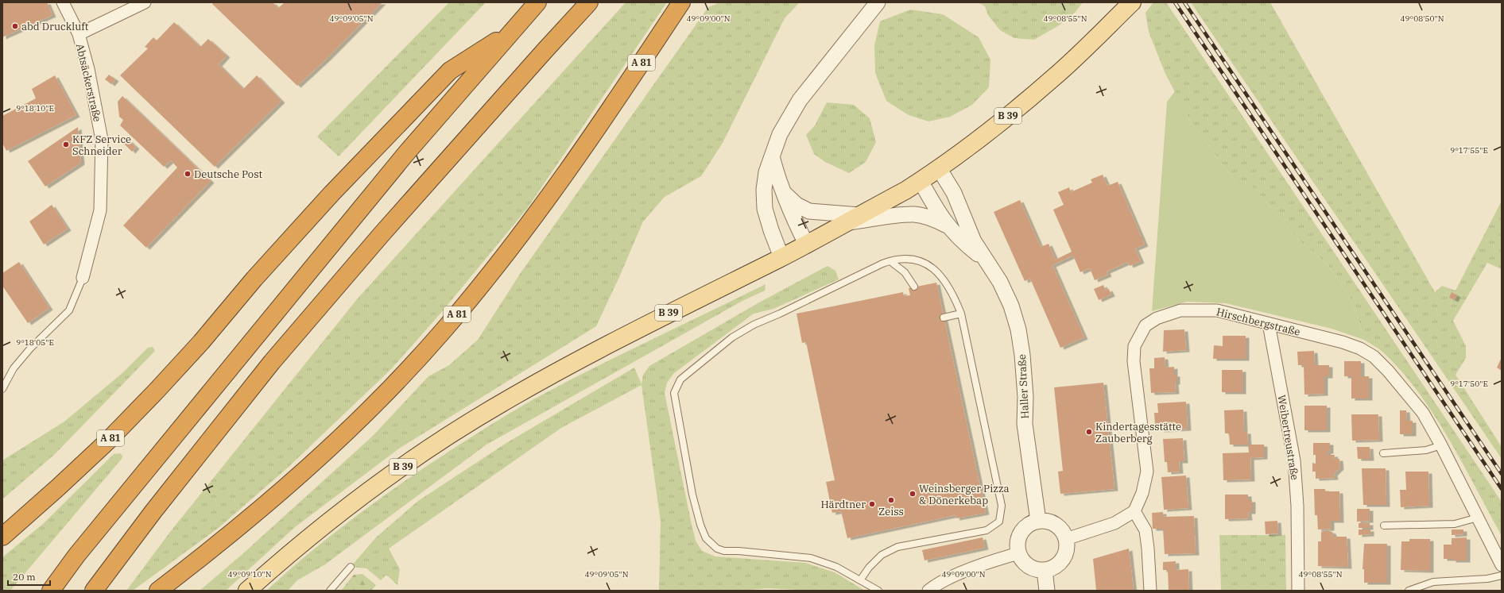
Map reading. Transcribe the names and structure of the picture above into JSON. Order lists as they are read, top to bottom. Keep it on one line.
{"streets":{"highway":["A 81"],"main road":["B 39"],"street":["Abtsäckerstraße","Hirschbergstraße","Haller Straße","Weibertreustraße"]},"crossings":[["B 39","Haller Straße"],["Hirschbergstraße","Weibertreustraße"]],"places":["abd Druckluft","KFZ Service Schneider","Deutsche Post","Kindertagesstätte Zauberberg","Weinsberger Pizza & Dönerkebap","Zeiss","Härdtner"],"scale_bar":"20 m","coordinates":["49°09'05\"N","49°09'00\"N","49°08'55\"N","49°08'50\"N","9°18'10\"E","9°17'55\"E","9°18'05\"E","9°17'50\"E","49°09'10\"N"]}
